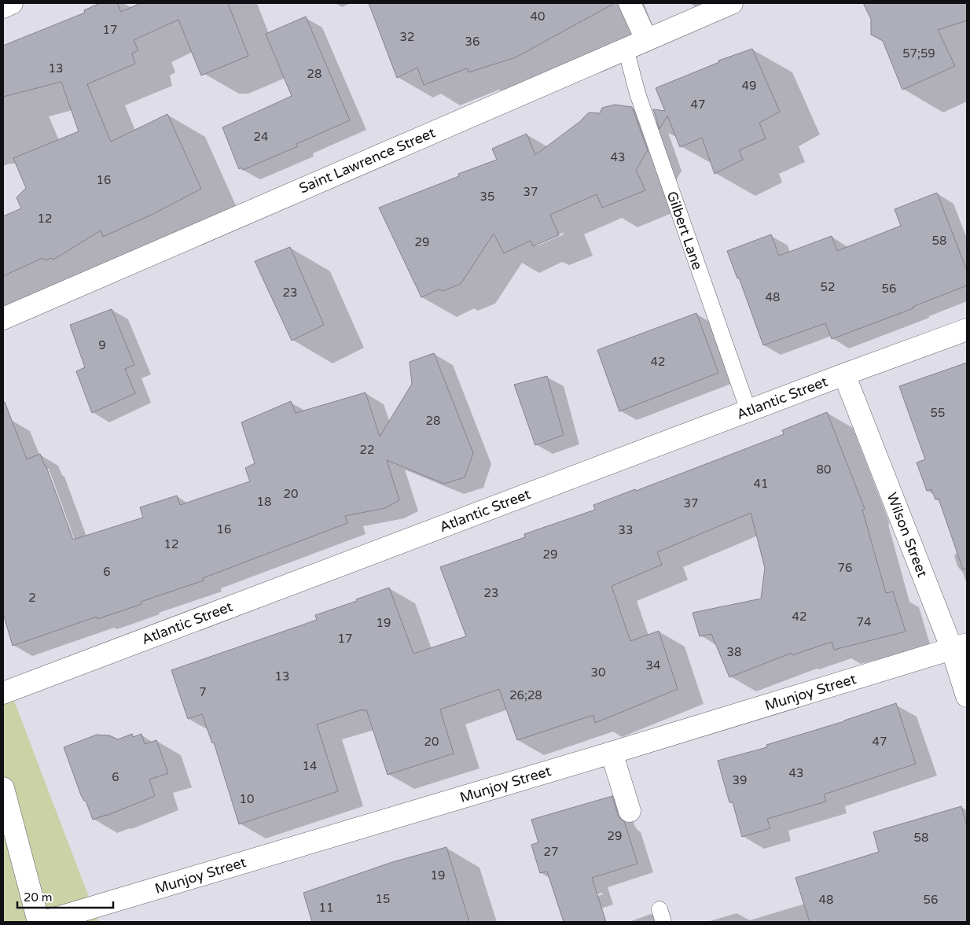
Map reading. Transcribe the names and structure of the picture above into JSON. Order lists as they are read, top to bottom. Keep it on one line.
{"streets":{"street":["Saint Lawrence Street","Atlantic Street","Wilson Street","Munjoy Street"],"lane":["Gilbert Lane"]},"crossings":[["Saint Lawrence Street","Gilbert Lane"],["Gilbert Lane","Atlantic Street"],["Atlantic Street","Wilson Street"],["Wilson Street","Munjoy Street"]],"house_numbers":["40","17","32","36","57;59","13","28","49","47","24","43","16","37","35","12","58","29","52","56","23","48","9","42","55","28","22","80","41","20","18","37","16","33","12","29","76","6","23","2","42","74","19","17","38","34","30","13","7","26;28","20","47","14","43","6","39","10","29","58","27","19","15","48","56","11"],"scale_bar":"20 m"}
